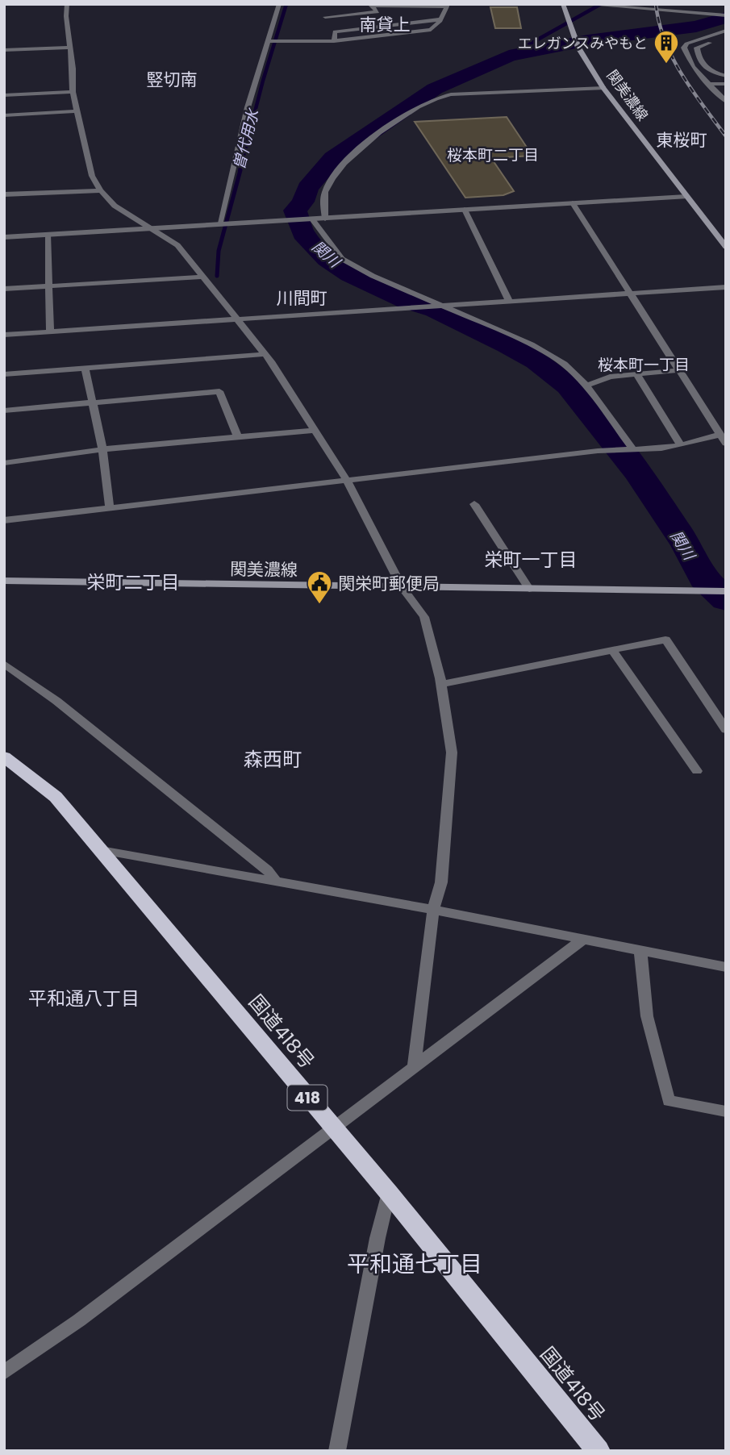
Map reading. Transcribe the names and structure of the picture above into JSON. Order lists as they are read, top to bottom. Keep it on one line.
{"streets":{"highway":["国道418号","418"],"main road":["関美濃線"]},"districts":["南貸上","竪切南","東桜町","桜本町二丁目","川間町","桜本町一丁目","栄町一丁目","栄町二丁目","森西町","平和通八丁目","平和通七丁目"],"water":["曽代用水","関川"],"places":{"building":["エレガンスみやもと"],"public building":["関栄町郵便局"]}}
